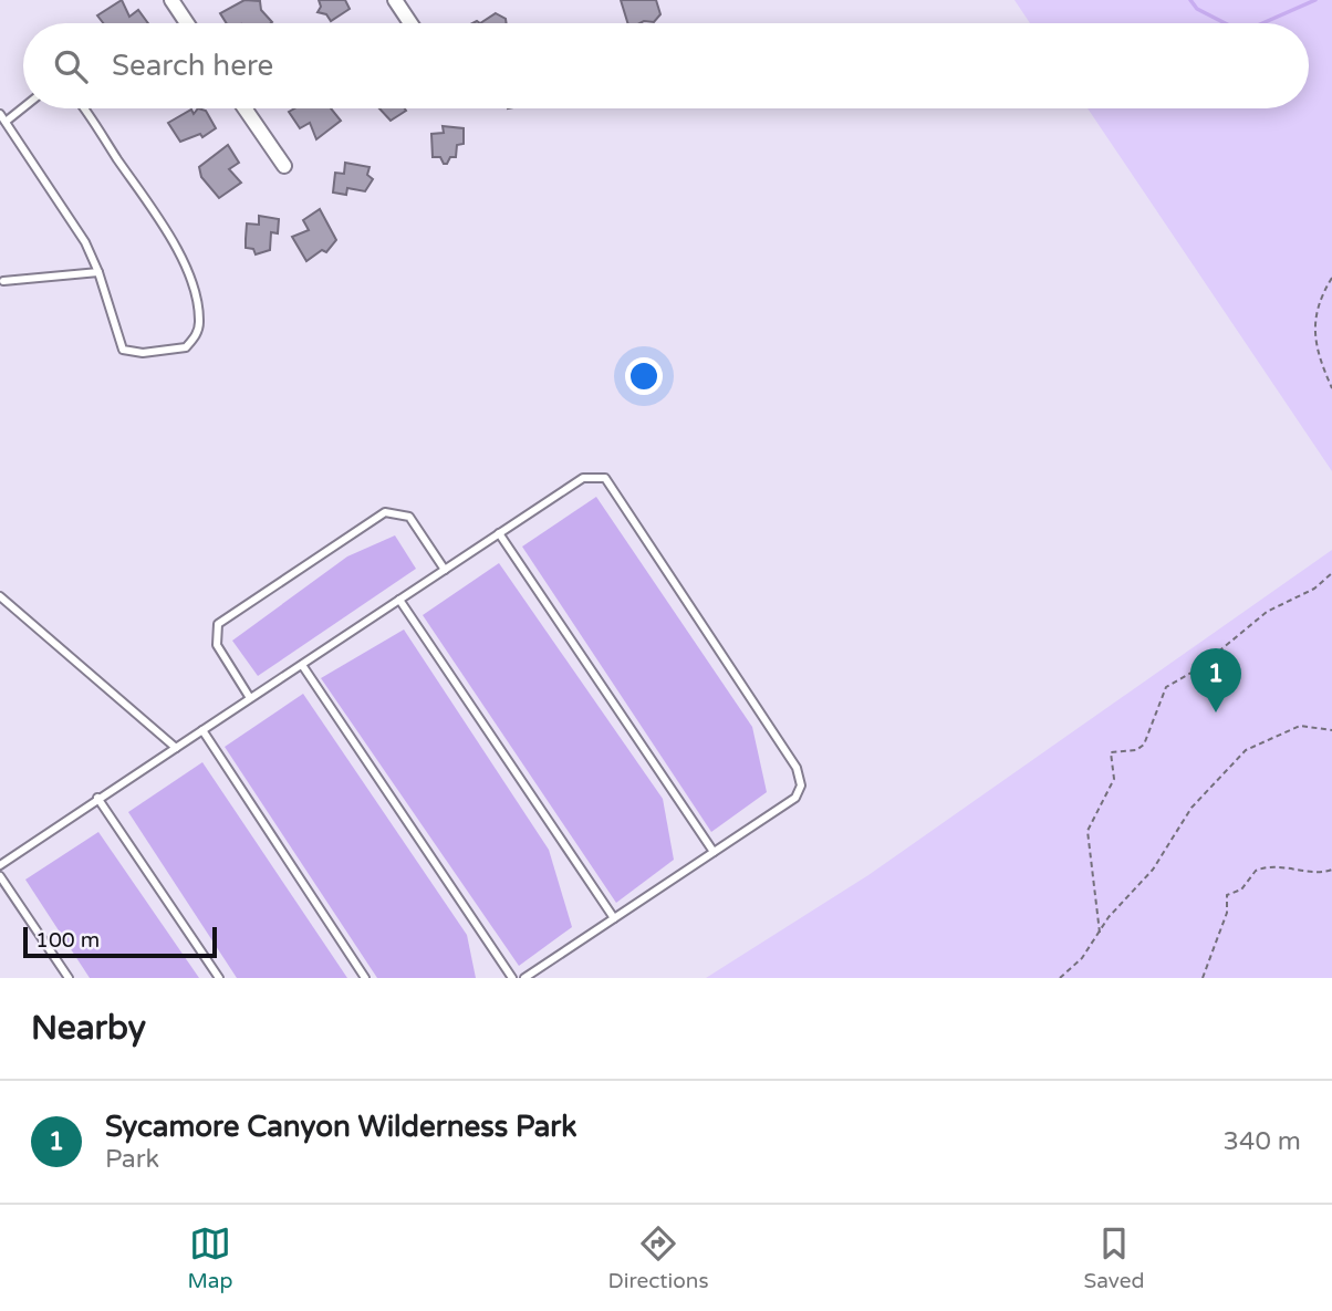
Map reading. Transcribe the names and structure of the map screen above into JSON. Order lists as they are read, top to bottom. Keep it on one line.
{"scale_bar":"100 m","page":{"search":"Search here","pins":"1","scale":"100 m","heading":"Nearby","list":[{"mark":"1","name":"Sycamore Canyon Wilderness Park","note":"Park","value":"340 m"}],"nav":["Map","Directions","Saved"]}}
